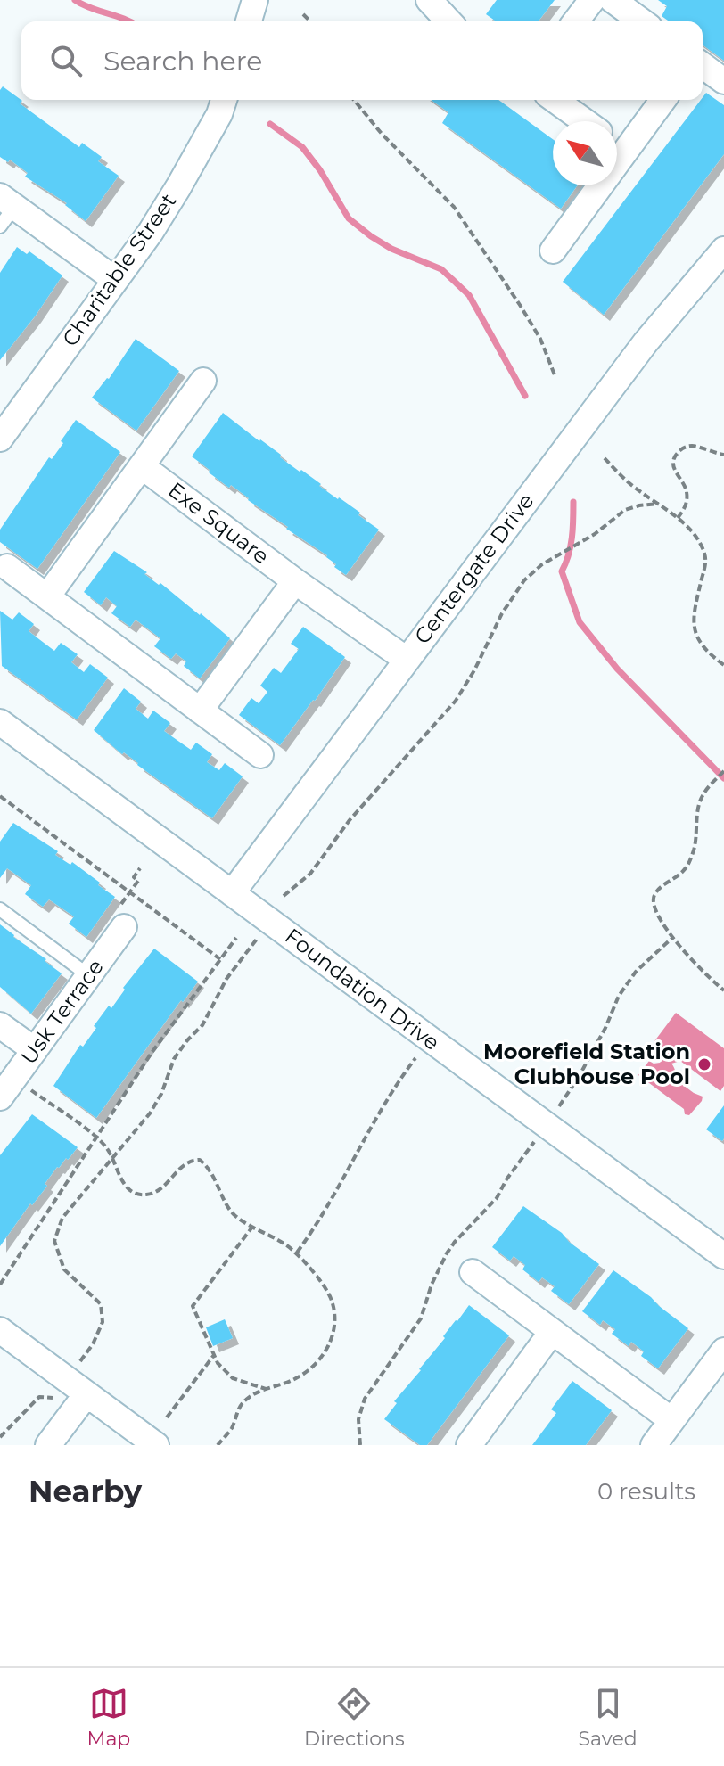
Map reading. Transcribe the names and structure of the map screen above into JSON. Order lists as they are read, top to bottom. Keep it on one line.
{"streets":{"street":["Charitable Street","Exe Square","Centergate Drive","Foundation Drive","Usk Terrace"]},"crossings":[["Exe Square","Centergate Drive"],["Centergate Drive","Foundation Drive"]],"places":["Moorefield Station Clubhouse Pool"],"north":"top left","page":{"search":"Search here","heading":["Nearby","0 results"],"nav":["Map","Directions","Saved"]}}
